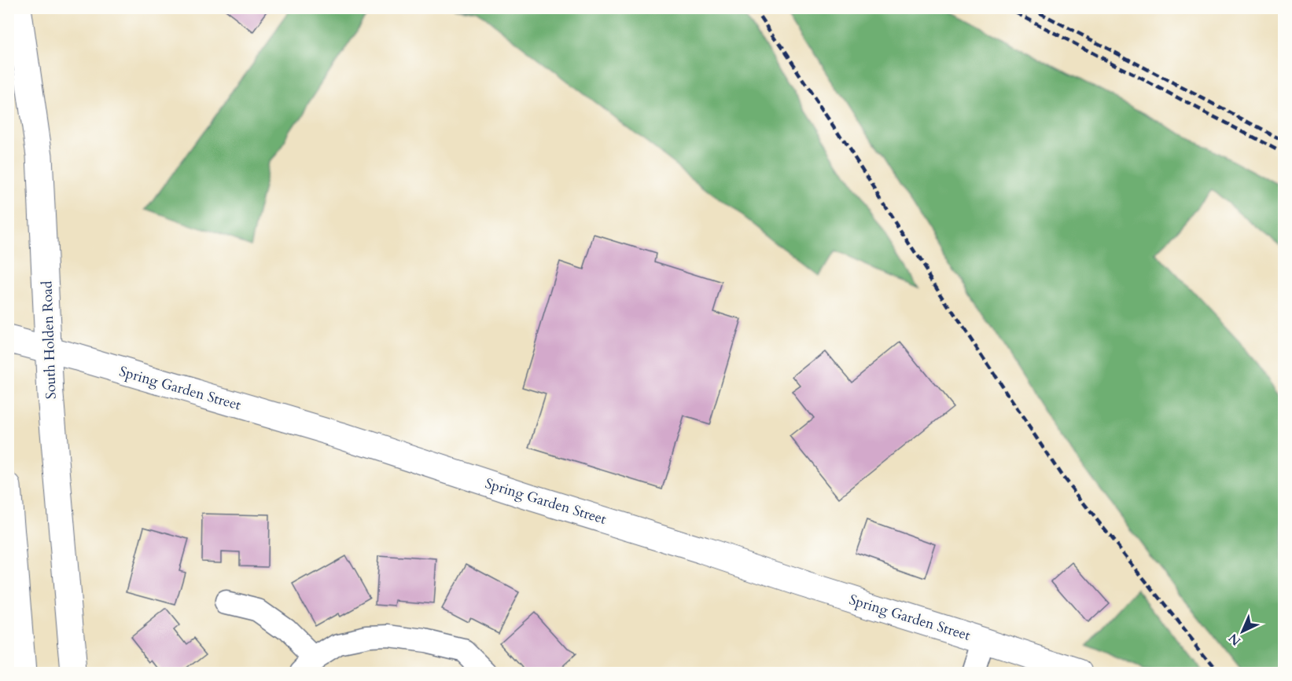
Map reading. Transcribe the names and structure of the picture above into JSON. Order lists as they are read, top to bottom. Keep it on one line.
{"streets":{"main road":["South Holden Road","Spring Garden Street"]},"crossings":[["South Holden Road","Spring Garden Street"]],"north":"bottom left"}
